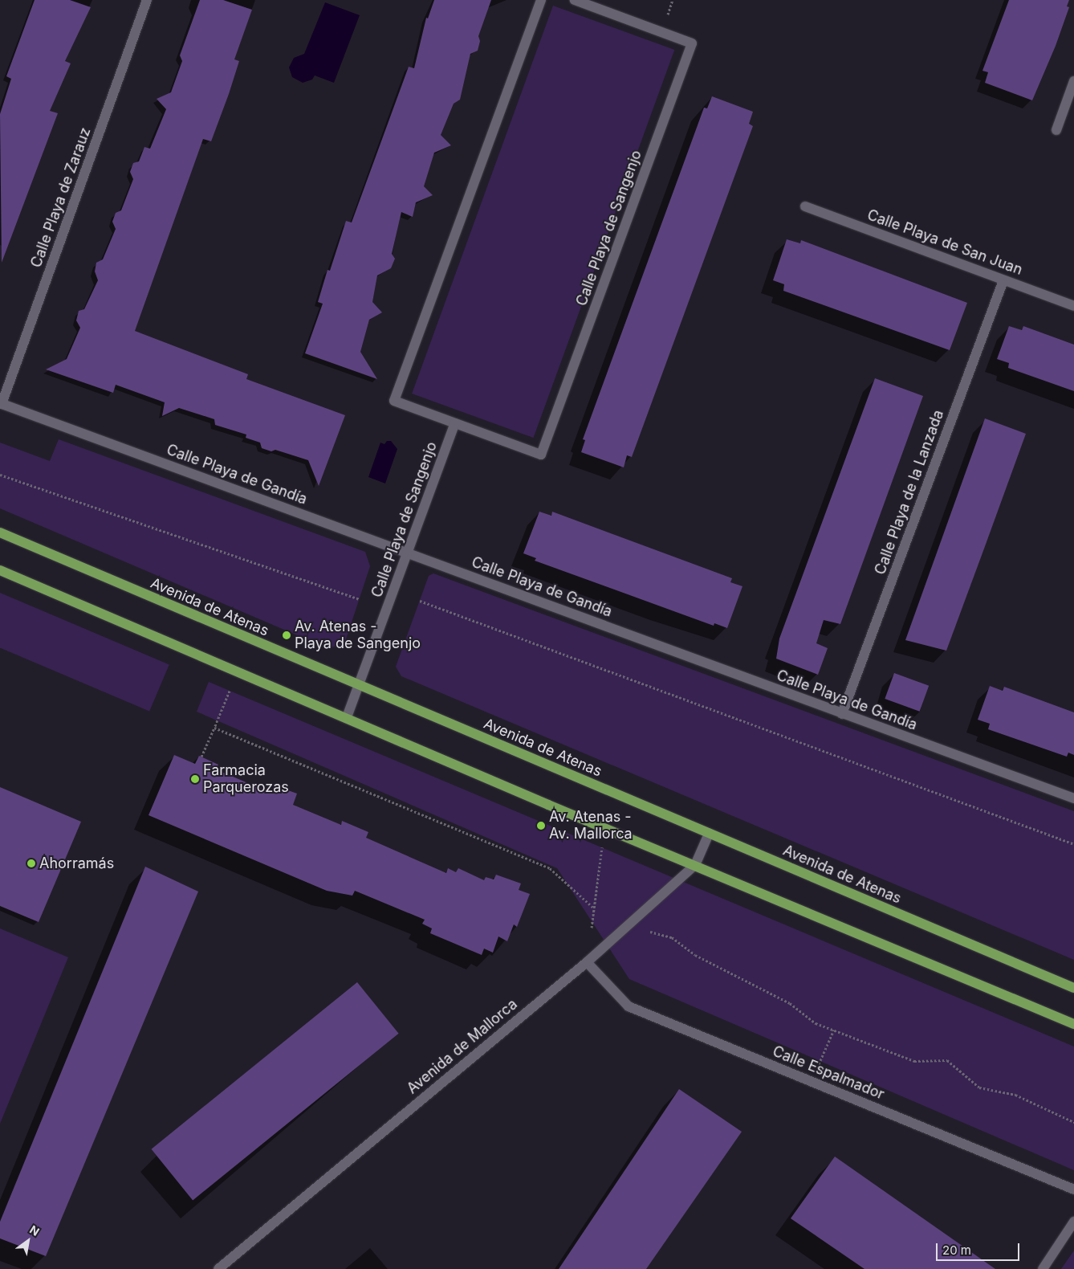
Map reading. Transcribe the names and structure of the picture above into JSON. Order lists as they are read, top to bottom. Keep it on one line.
{"streets":{"main road":["Avenida de Atenas"],"street":["Calle Playa de Zarauz","Calle Playa de Sangenjo","Calle Playa de San Juan","Calle Playa de Gandía","Calle Playa de la Lanzada","Avenida de Mallorca","Calle Espalmador"]},"crossings":[["Calle Playa de Zarauz","Calle Playa de Gandía"],["Calle Playa de Sangenjo","Calle Playa de Gandía"],["Calle Playa de Sangenjo","Avenida de Atenas"],["Calle Playa de San Juan","Calle Playa de la Lanzada"],["Calle Playa de Gandía","Calle Playa de la Lanzada"],["Avenida de Atenas","Avenida de Mallorca"],["Avenida de Mallorca","Calle Espalmador"]],"places":["Av. Atenas - Playa de Sangenjo","Farmacia Parquerozas","Av. Atenas - Av. Mallorca","Ahorramás"],"scale_bar":"20 m","north":"top right"}
